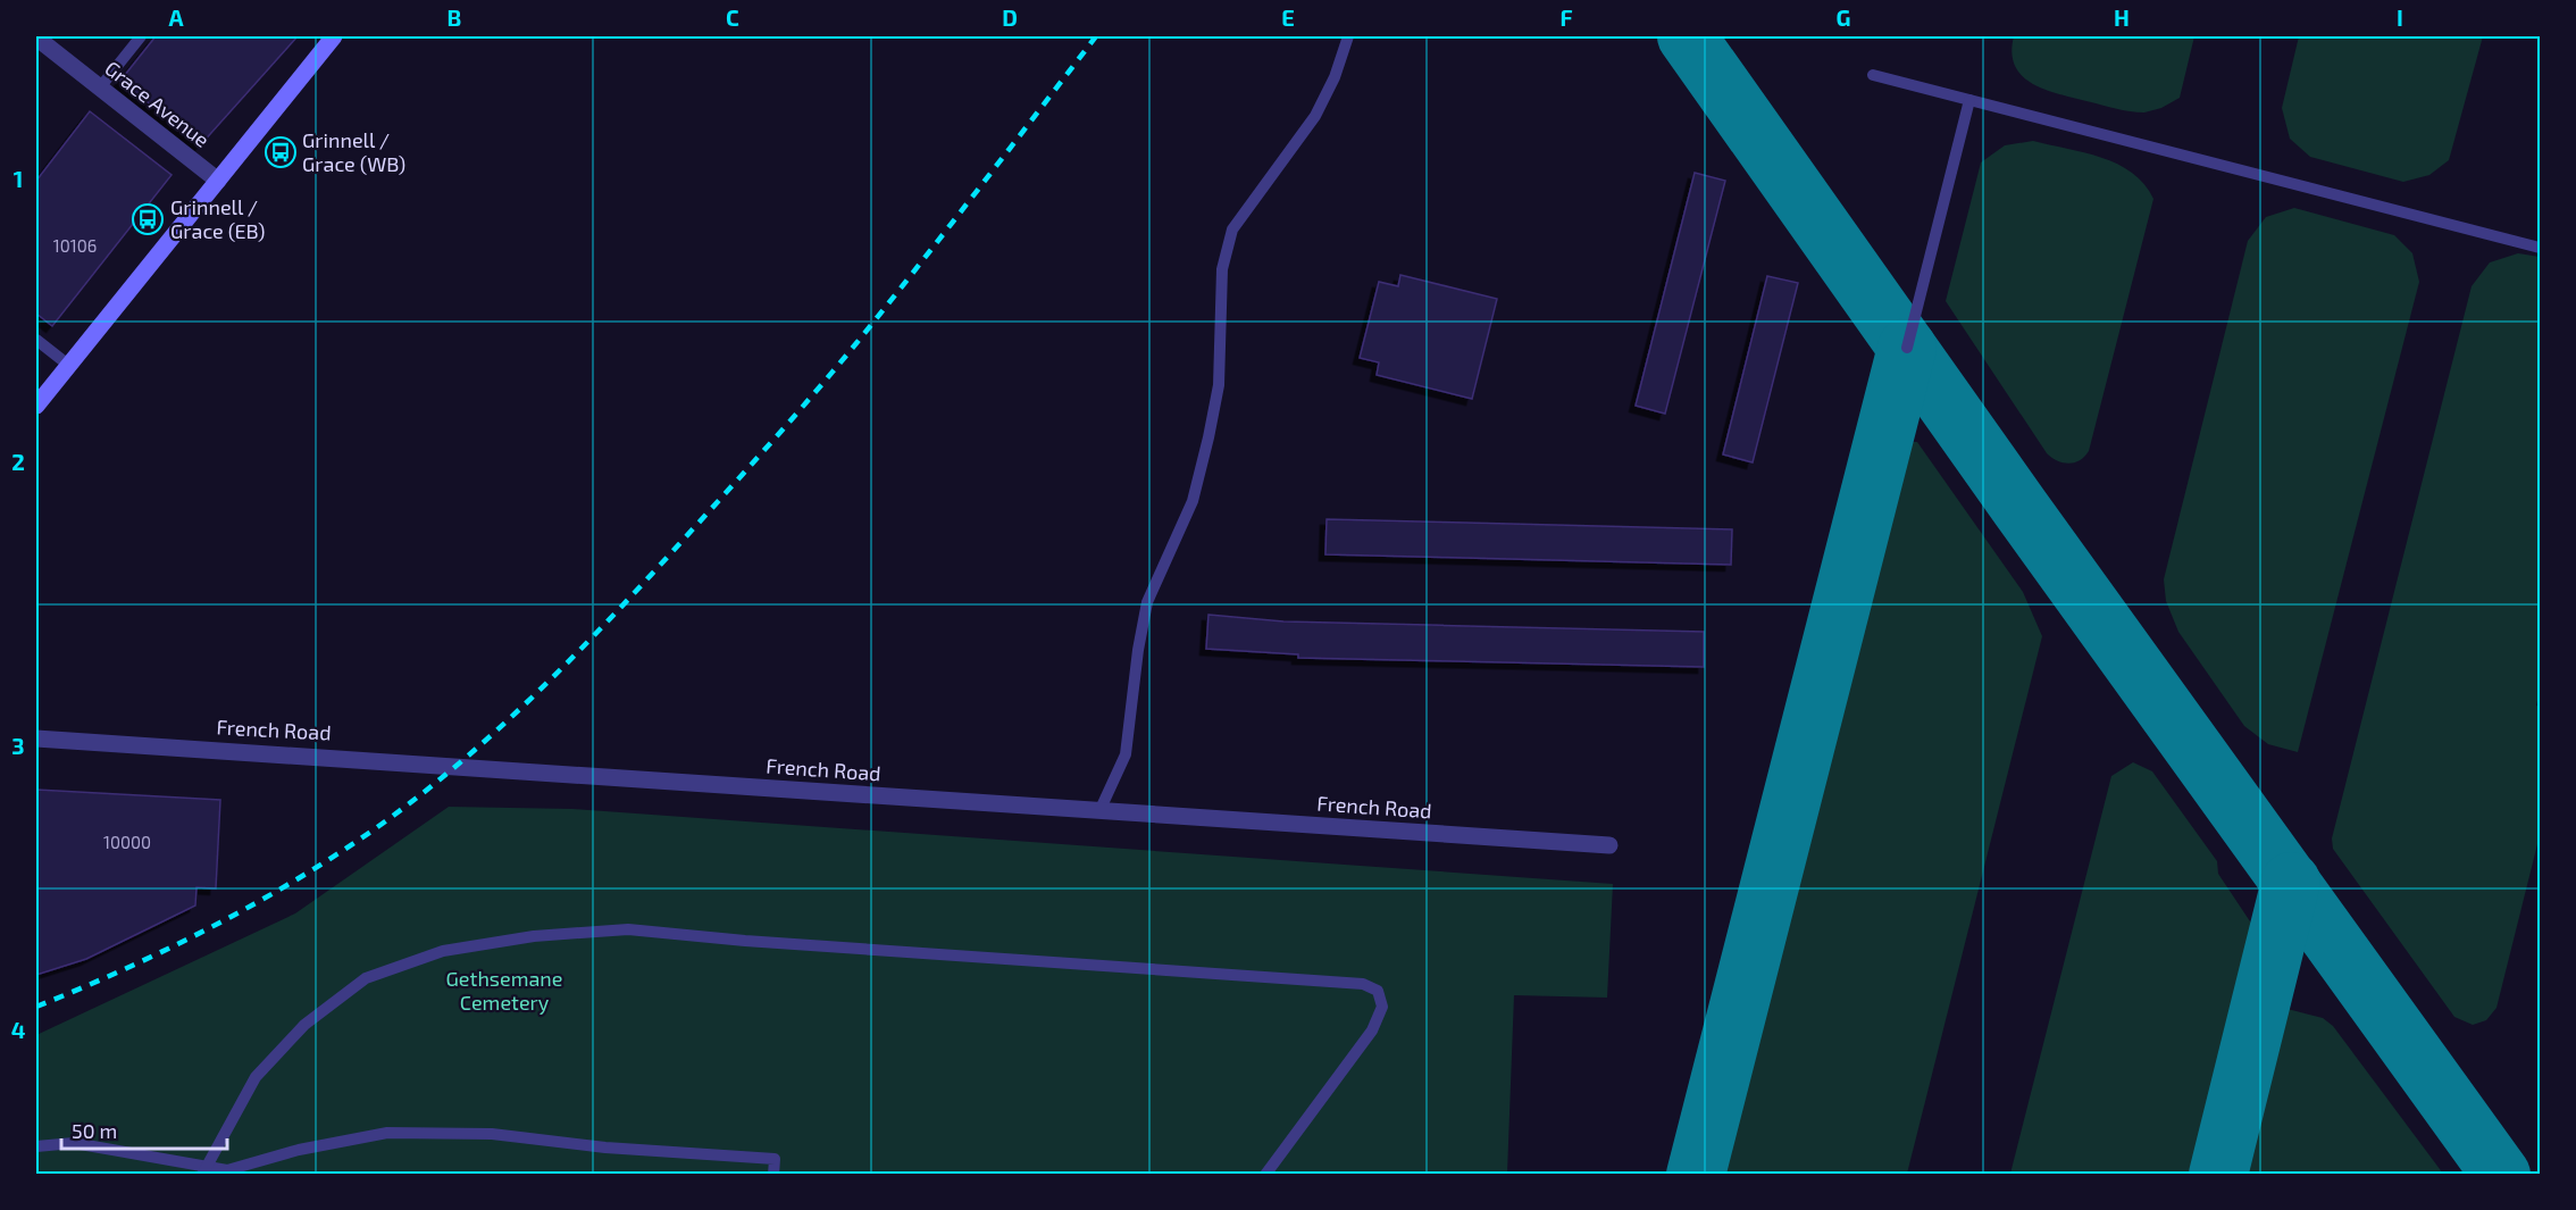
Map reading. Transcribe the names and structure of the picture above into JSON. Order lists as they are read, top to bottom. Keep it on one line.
{"streets":{"street":["Grace Avenue","French Road"]},"parks":["Gethsemane Cemetery"],"places":{"bus stop":["Grinnell / Grace (WB)","Grinnell / Grace (EB)"]},"house_numbers":["10106","10000"],"scale_bar":"50 m","grid":{"columns":["A","B","C","D","E","F","G","H","I"],"rows":["1","2","3","4"]}}
